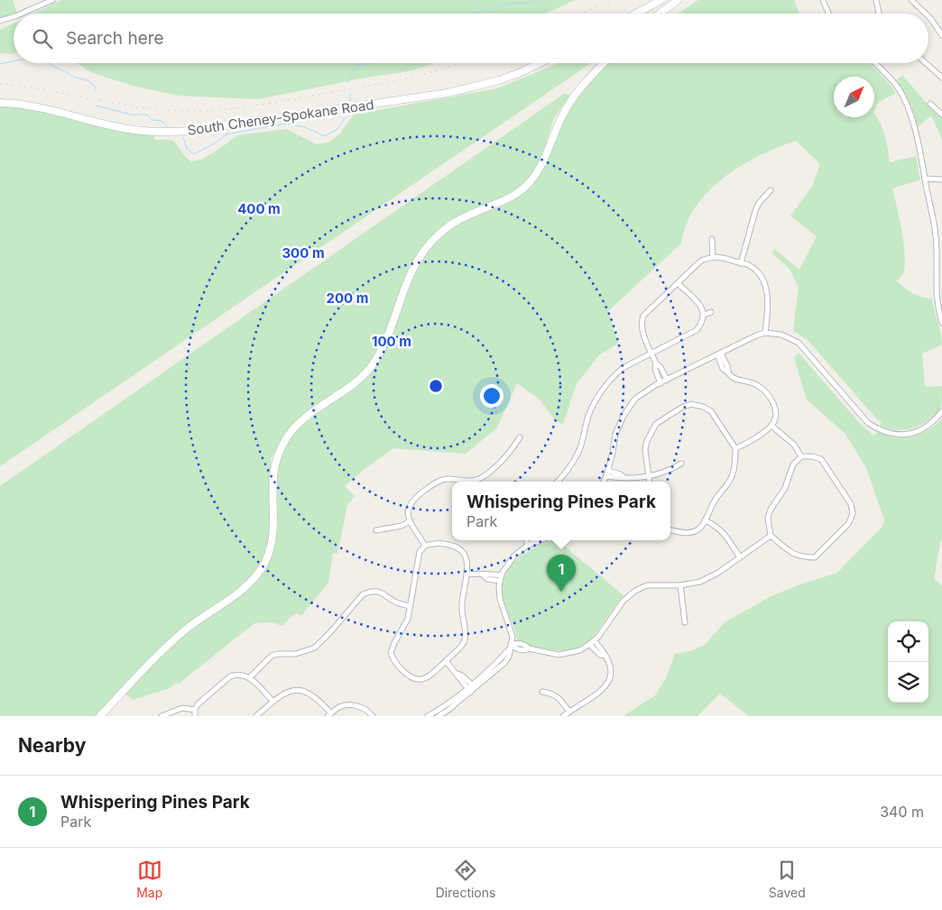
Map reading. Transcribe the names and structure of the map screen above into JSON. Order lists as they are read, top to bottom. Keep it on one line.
{"streets":{"street":["South Cheney-Spokane Road"]},"north":"top right","page":{"search":"Search here","popup":["Whispering Pines Park","Park"],"pins":"1","heading":"Nearby","list":[{"mark":"1","name":"Whispering Pines Park","note":"Park","value":"340 m"}],"nav":["Map","Directions","Saved"]},"rings":["400 m","300 m","200 m","100 m"]}
